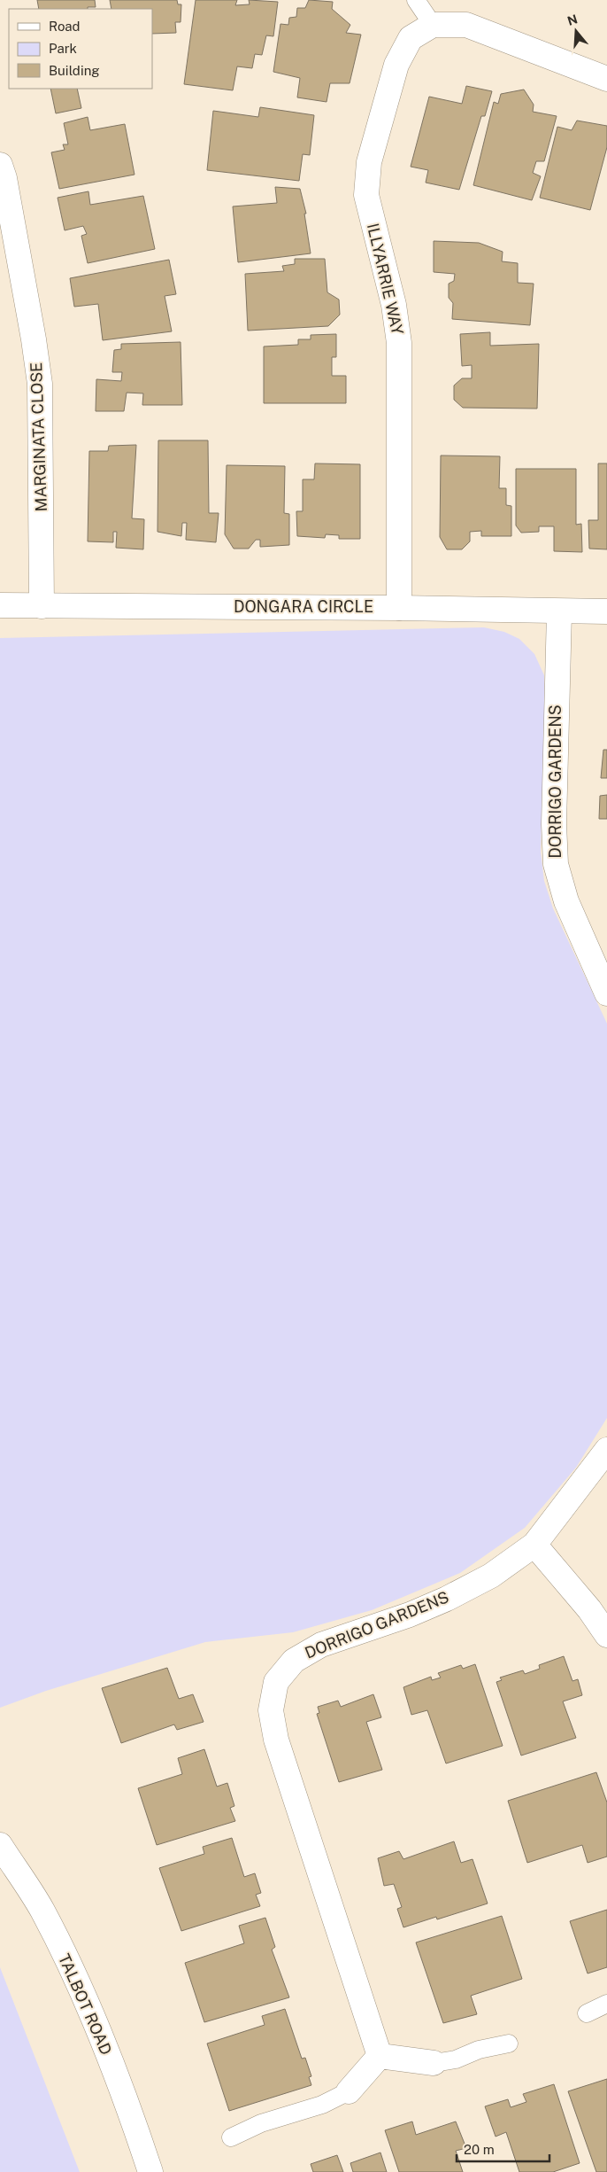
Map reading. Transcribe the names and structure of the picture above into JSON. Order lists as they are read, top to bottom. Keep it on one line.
{"streets":{"street":["ILLYARRIE WAY","MARGINATA CLOSE","DONGARA CIRCLE","DORRIGO GARDENS","TALBOT ROAD"]},"crossings":[["ILLYARRIE WAY","DONGARA CIRCLE"],["MARGINATA CLOSE","DONGARA CIRCLE"],["DONGARA CIRCLE","DORRIGO GARDENS"]],"legend":["Road","Park","Building"],"scale_bar":"20 m","north":"top"}
